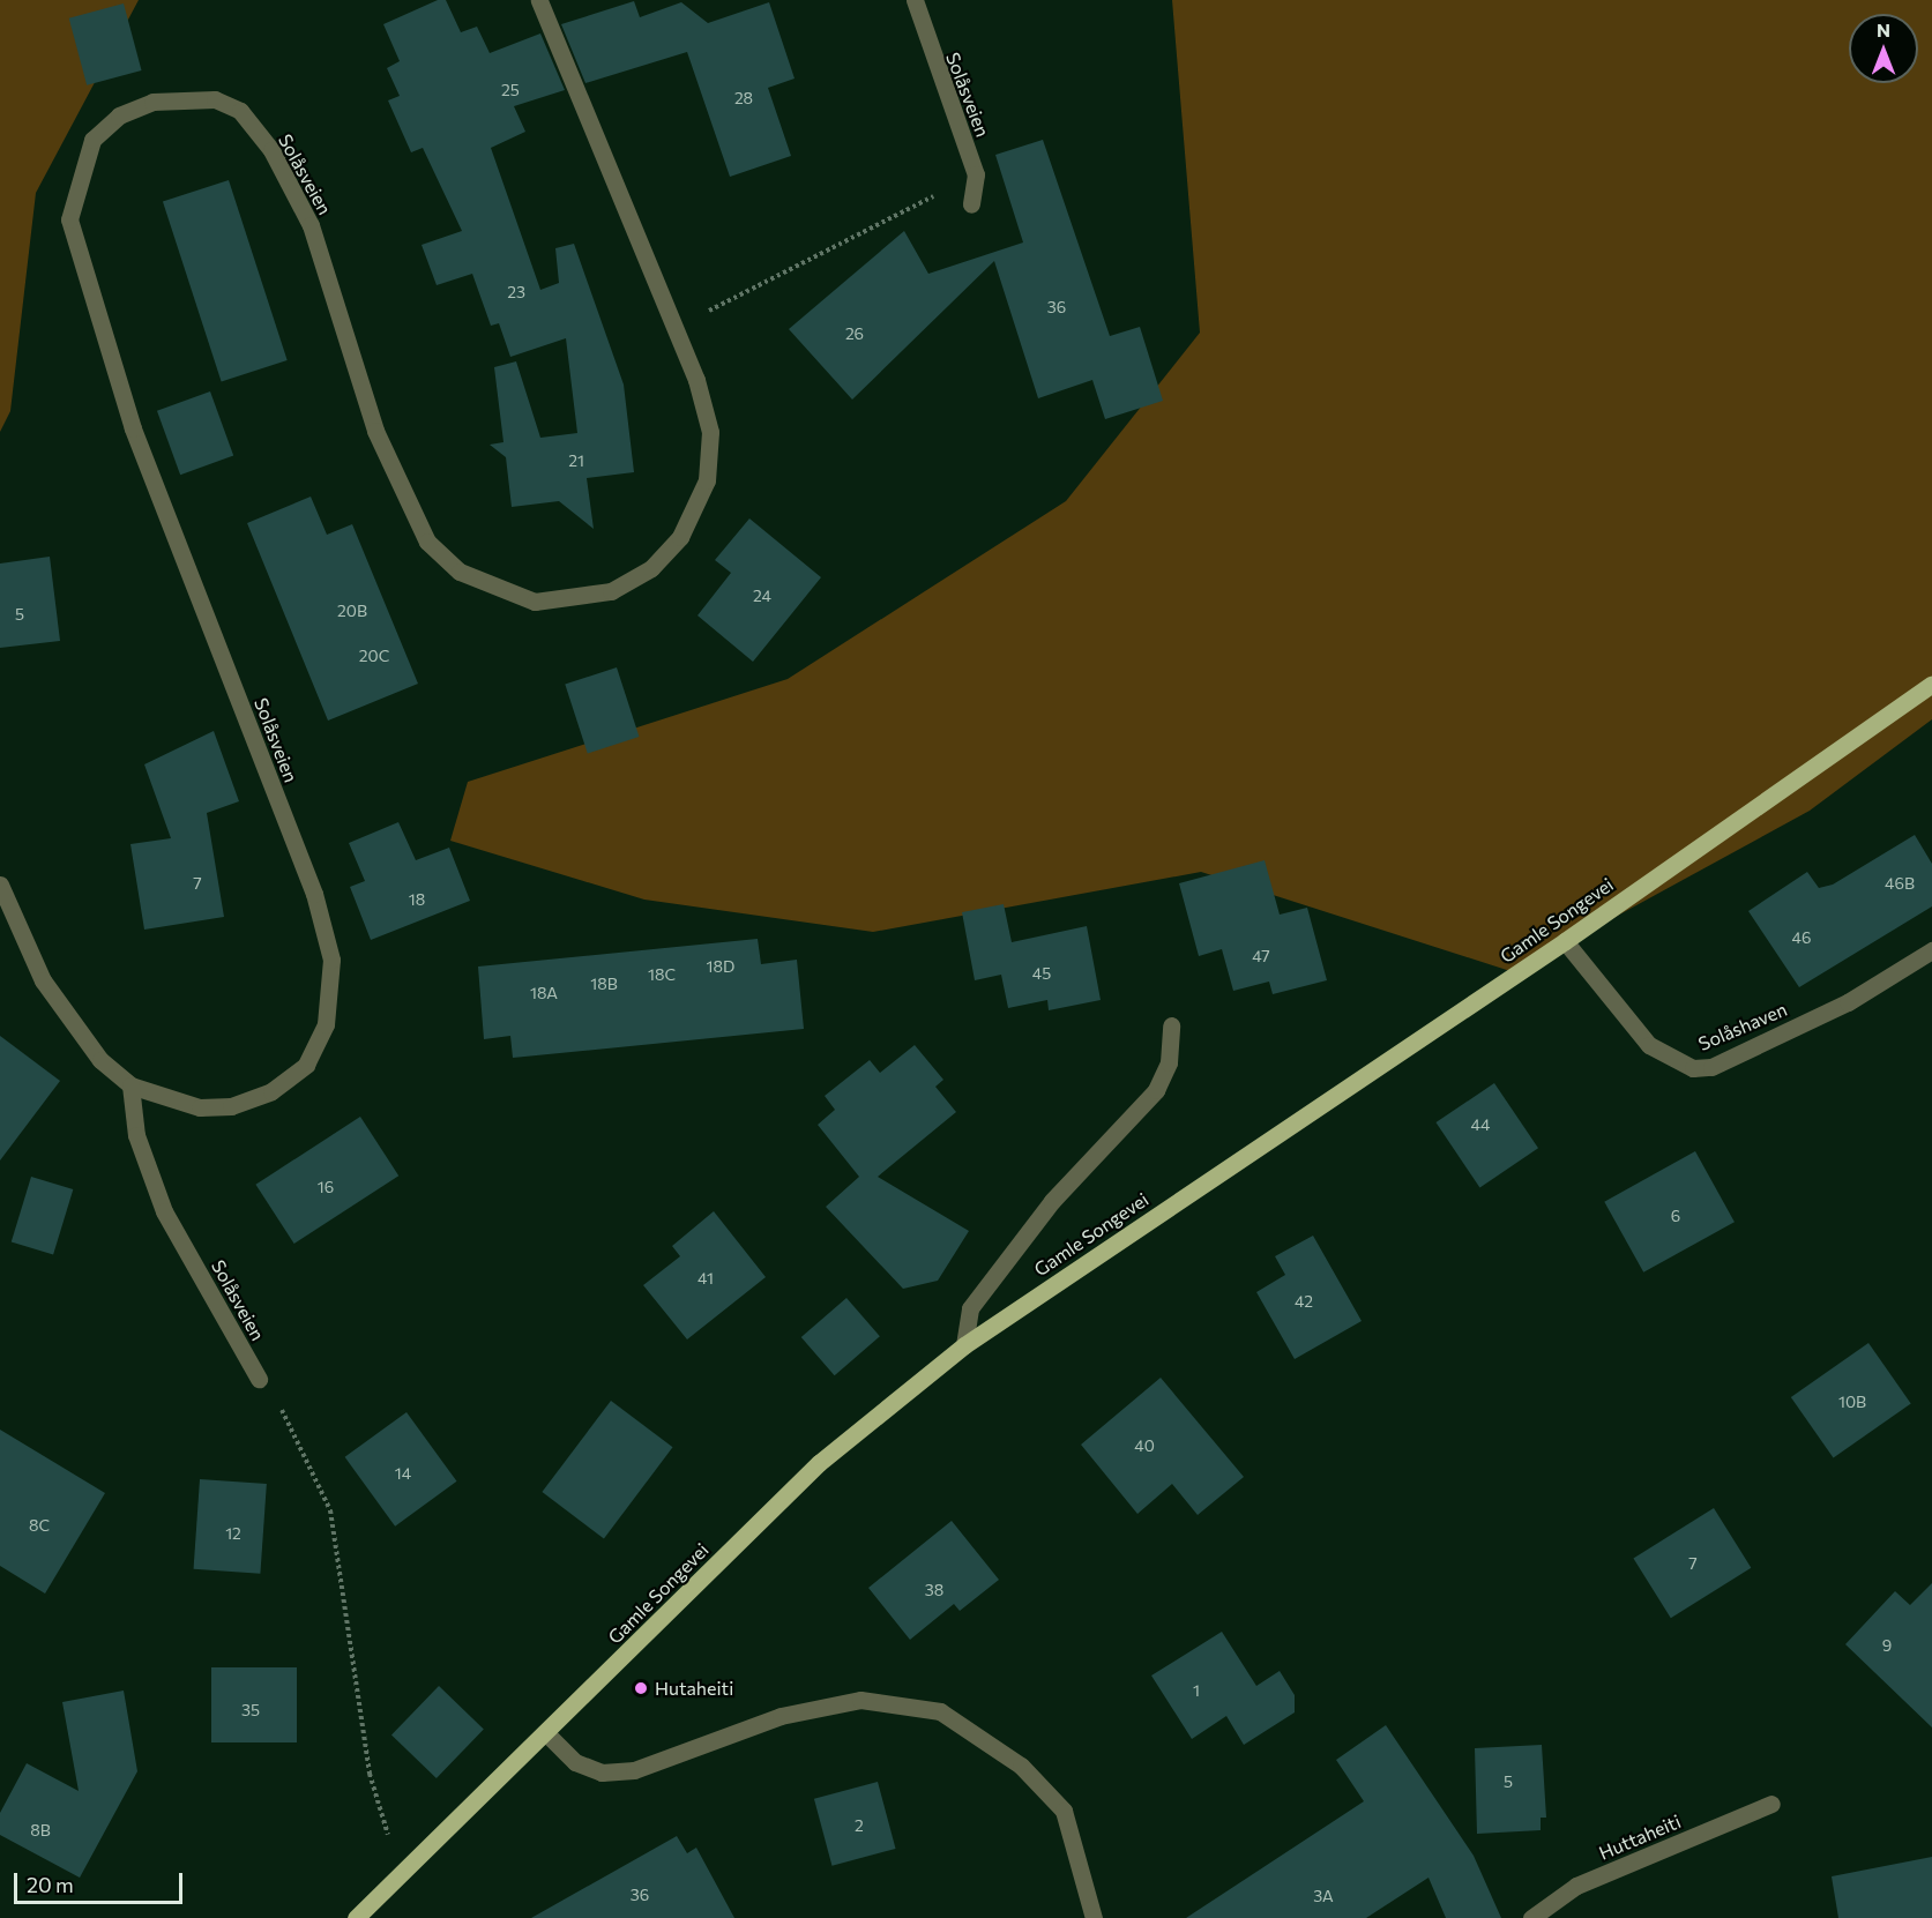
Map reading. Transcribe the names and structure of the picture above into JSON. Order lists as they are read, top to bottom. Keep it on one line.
{"streets":{"main road":["Gamle Songevei"],"street":["Solåsveien","Solåshaven","Huttaheiti"]},"crossings":[["Gamle Songevei","Solåshaven"]],"places":["Hutaheiti"],"house_numbers":["25","28","23","36","26","21","24","20B","5","20C","7","46B","18","46","47","18D","45","18C","18B","18A","44","16","6","41","42","10B","40","14","8C","12","7","38","9","1","35","5","2","8B","36","3A"],"scale_bar":"20 m","north":"top"}
